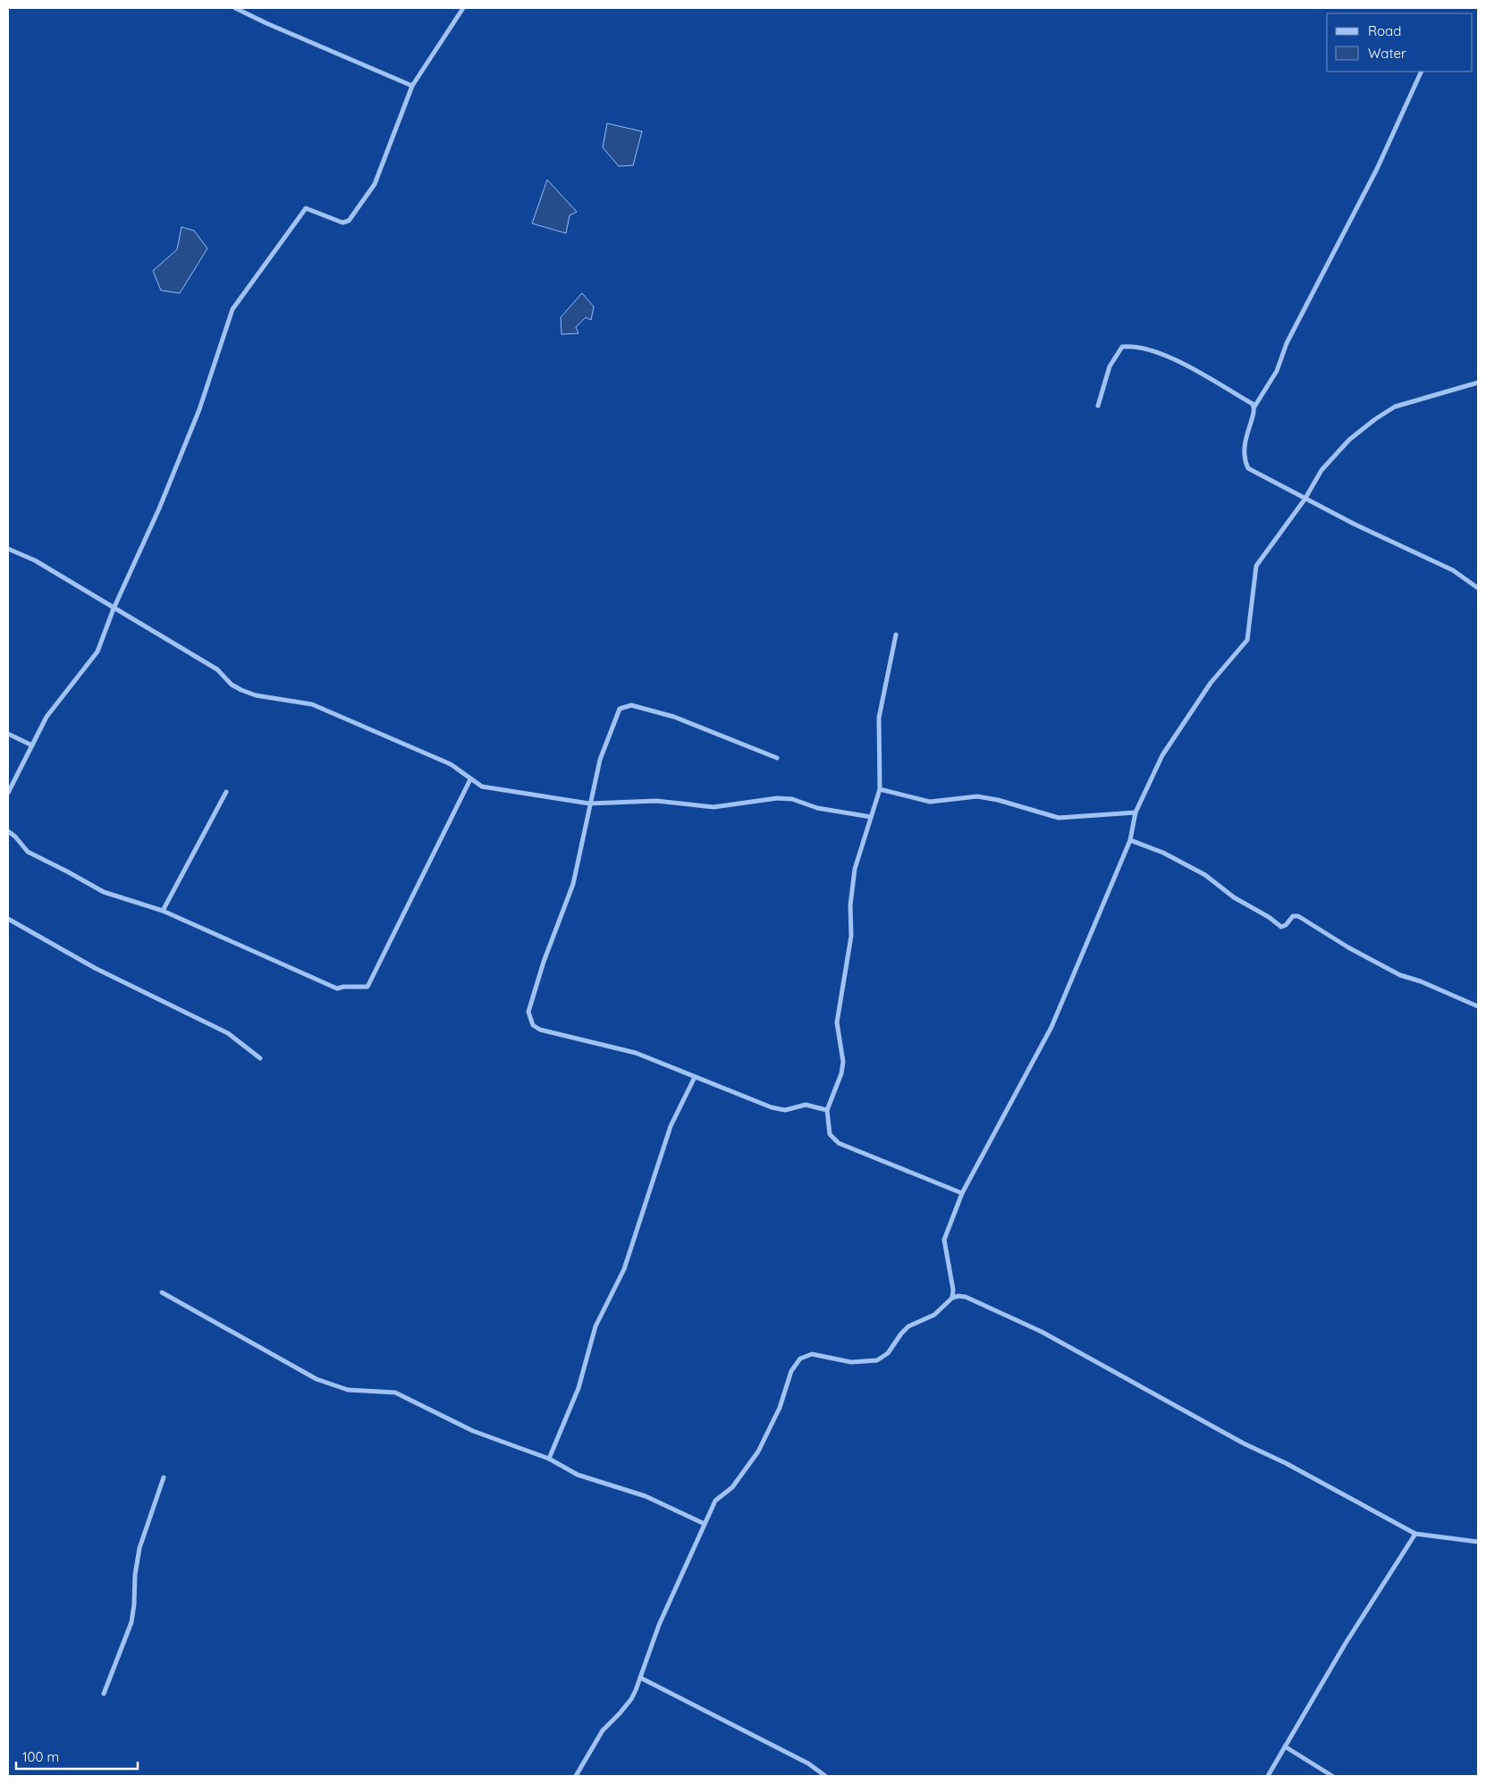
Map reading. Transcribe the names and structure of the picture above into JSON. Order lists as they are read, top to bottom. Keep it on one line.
{"legend":["Road","Water"],"scale_bar":"100 m"}
